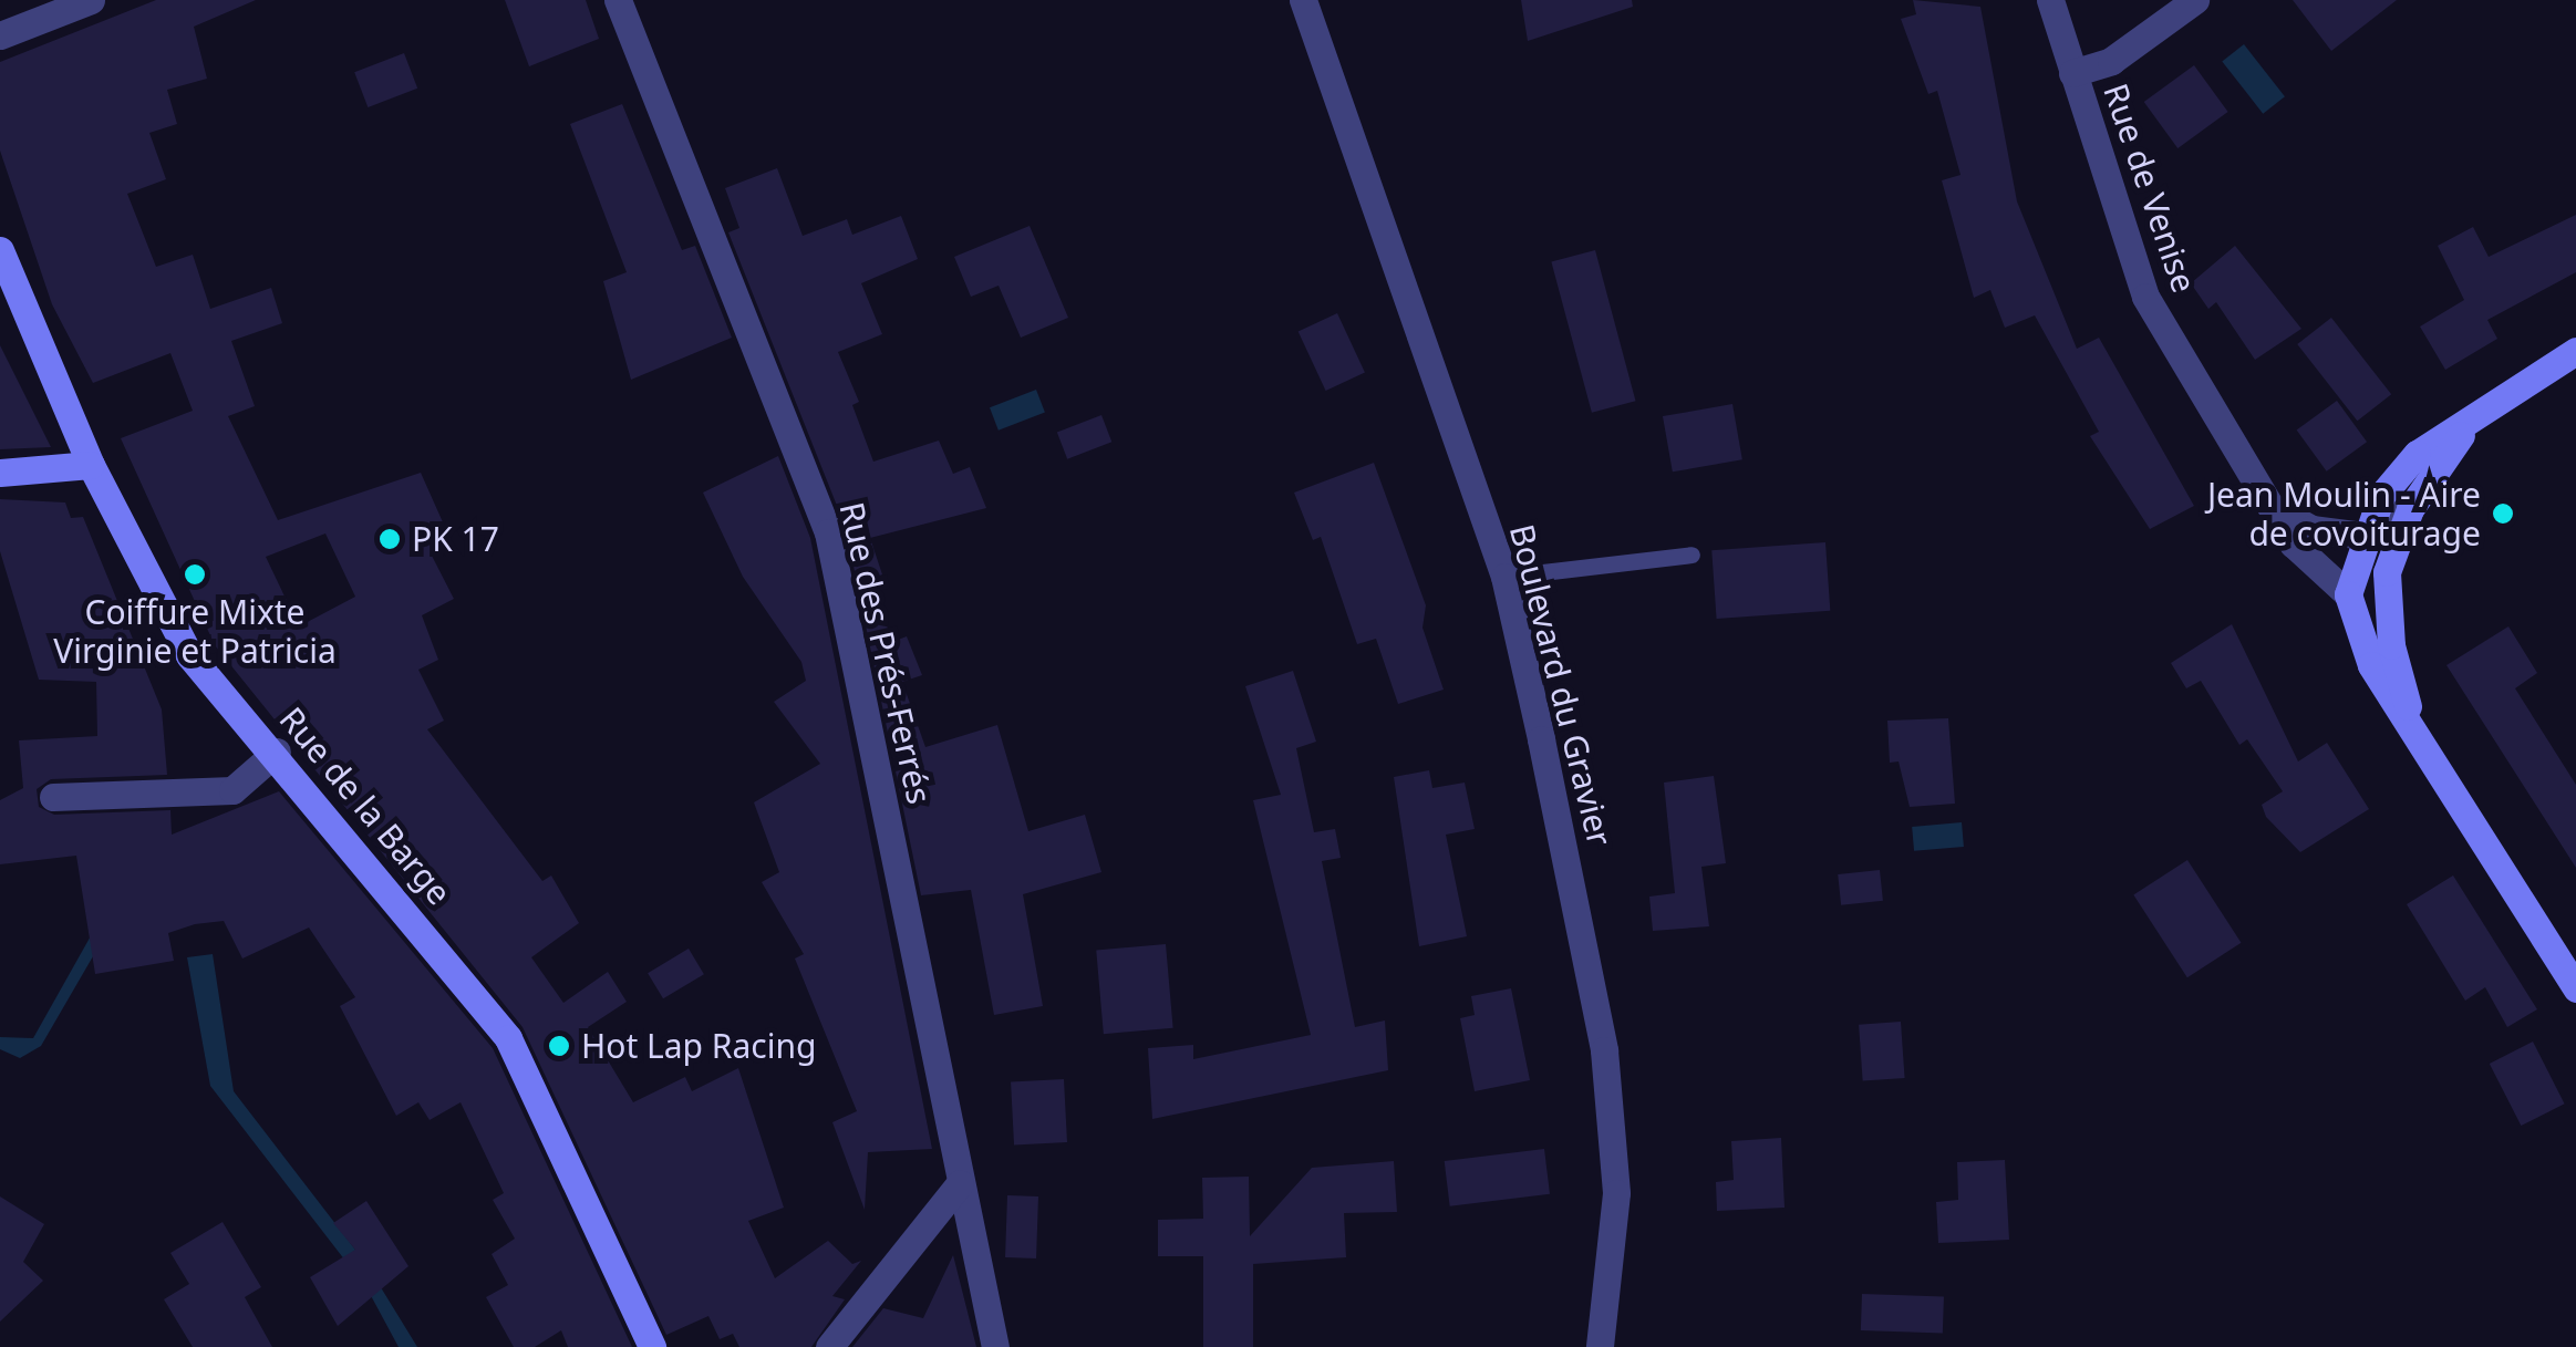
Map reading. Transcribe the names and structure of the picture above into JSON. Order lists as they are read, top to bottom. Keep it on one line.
{"streets":{"main road":["Rue de Venise","Rue de la Barge"],"street":["Rue des Prés-Ferrés","Boulevard du Gravier"]},"places":["Jean Moulin - Aire de covoiturage","PK 17","Coiffure Mixte Virginie et Patricia","Hot Lap Racing"]}
